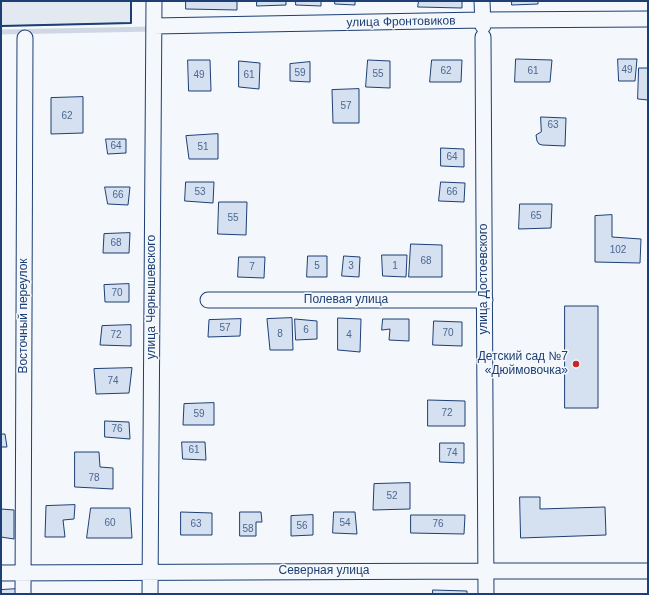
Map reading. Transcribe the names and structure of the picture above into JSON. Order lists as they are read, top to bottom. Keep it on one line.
{"streets":{"street":["улица Фронтовиков","улица Достоевского","улица Чернышевского","Полевая улица","Восточный переулок","Северная улица"]},"crossings":[["улица Фронтовиков","улица Достоевского"],["улица Фронтовиков","улица Чернышевского"],["улица Достоевского","Полевая улица"],["улица Достоевского","Северная улица"],["улица Чернышевского","Северная улица"],["Восточный переулок","Северная улица"]],"places":["Детский сад №7 «Дюймовочка»"],"house_numbers":["49","62","61","59","55","49","61","57","62","63","64","51","64","53","66","66","65","55","68","102","68","5","3","1","7","70","57","6","70","8","72","4","74","72","59","76","61","74","78","52","60","54","63","76","56","58"]}
